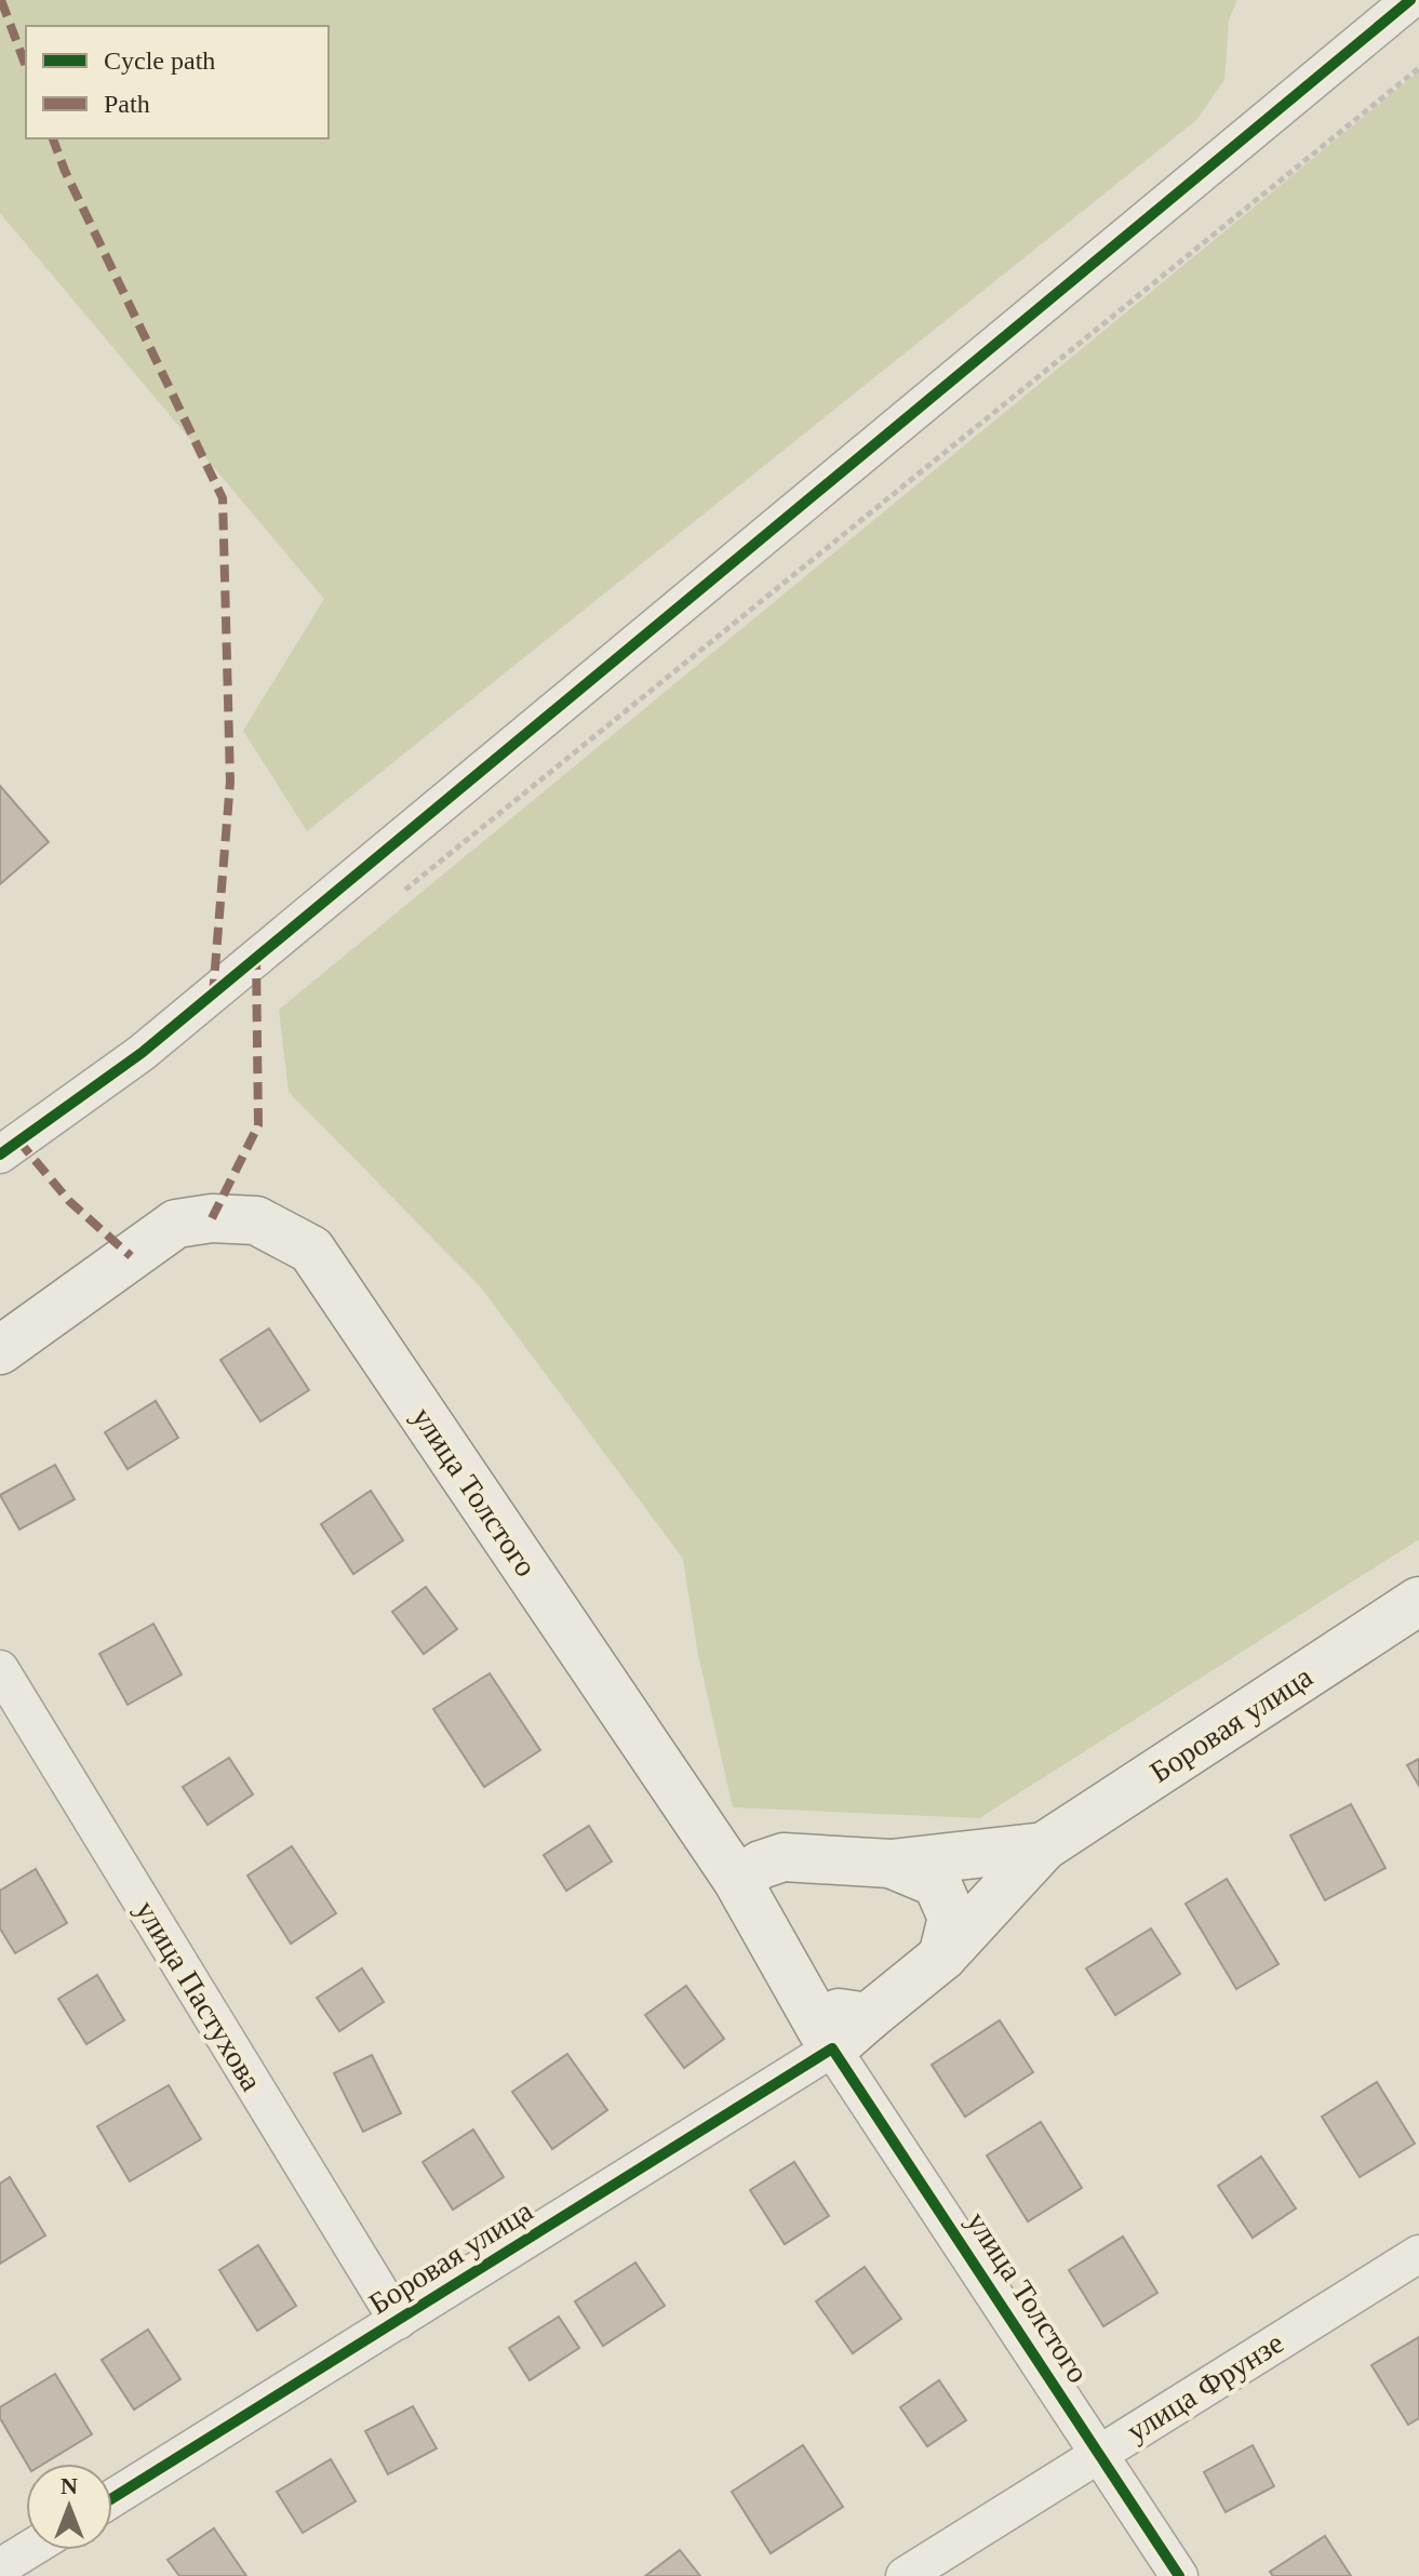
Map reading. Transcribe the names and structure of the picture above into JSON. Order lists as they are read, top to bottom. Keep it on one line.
{"streets":{"street":["улица Толстого","Боровая улица","улица Пастухова","улица Фрунзе"]},"crossings":[["улица Толстого","Боровая улица"],["улица Толстого","улица Фрунзе"],["Боровая улица","улица Пастухова"]],"legend":["Cycle path","Path"],"north":"top"}
